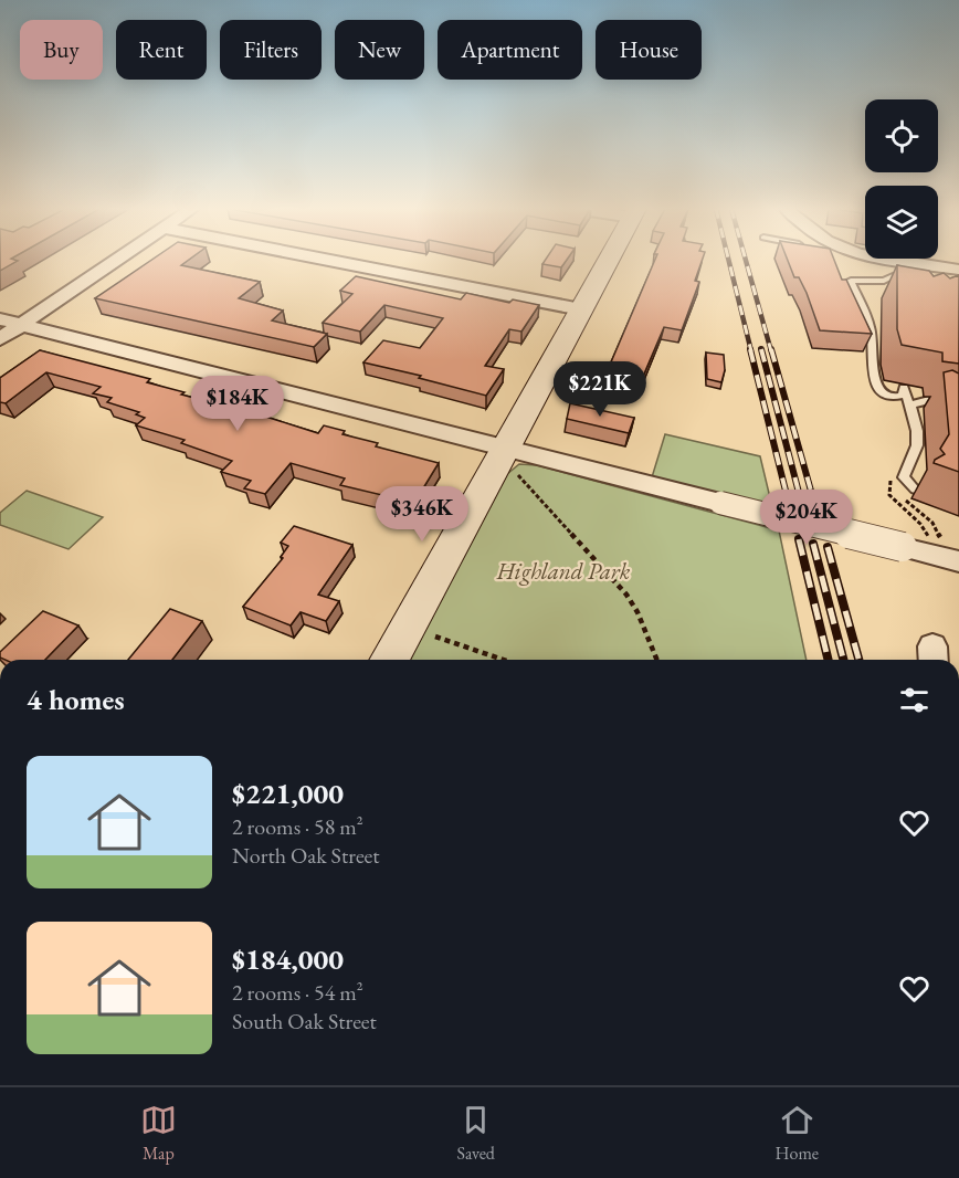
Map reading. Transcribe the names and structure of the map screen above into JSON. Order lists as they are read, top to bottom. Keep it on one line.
{"parks":["Highland Park"],"page":{"chip":["Buy","Rent","Filters","New","Apartment","House"],"price":["$221K","$184K","$346K","$204K"],"heading":"4 homes","list":[{"name":"$221,000","note":"2 rooms · 58 m² · North Oak Street"},{"name":"$184,000","note":"2 rooms · 54 m² · South Oak Street"}],"tabs":["Map","Saved","Home"]}}
